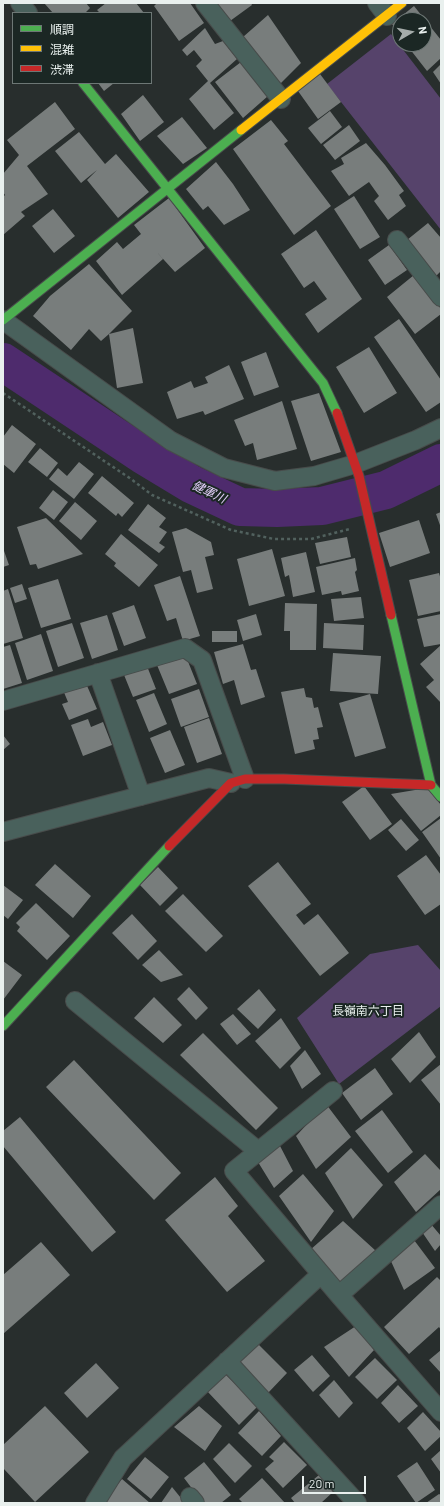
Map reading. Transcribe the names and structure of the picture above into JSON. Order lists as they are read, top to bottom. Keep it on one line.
{"districts":["長嶺南六丁目"],"water":["健軍川"],"legend":["順調","混雑","渋滞"],"scale_bar":"20 m","north":"right"}
